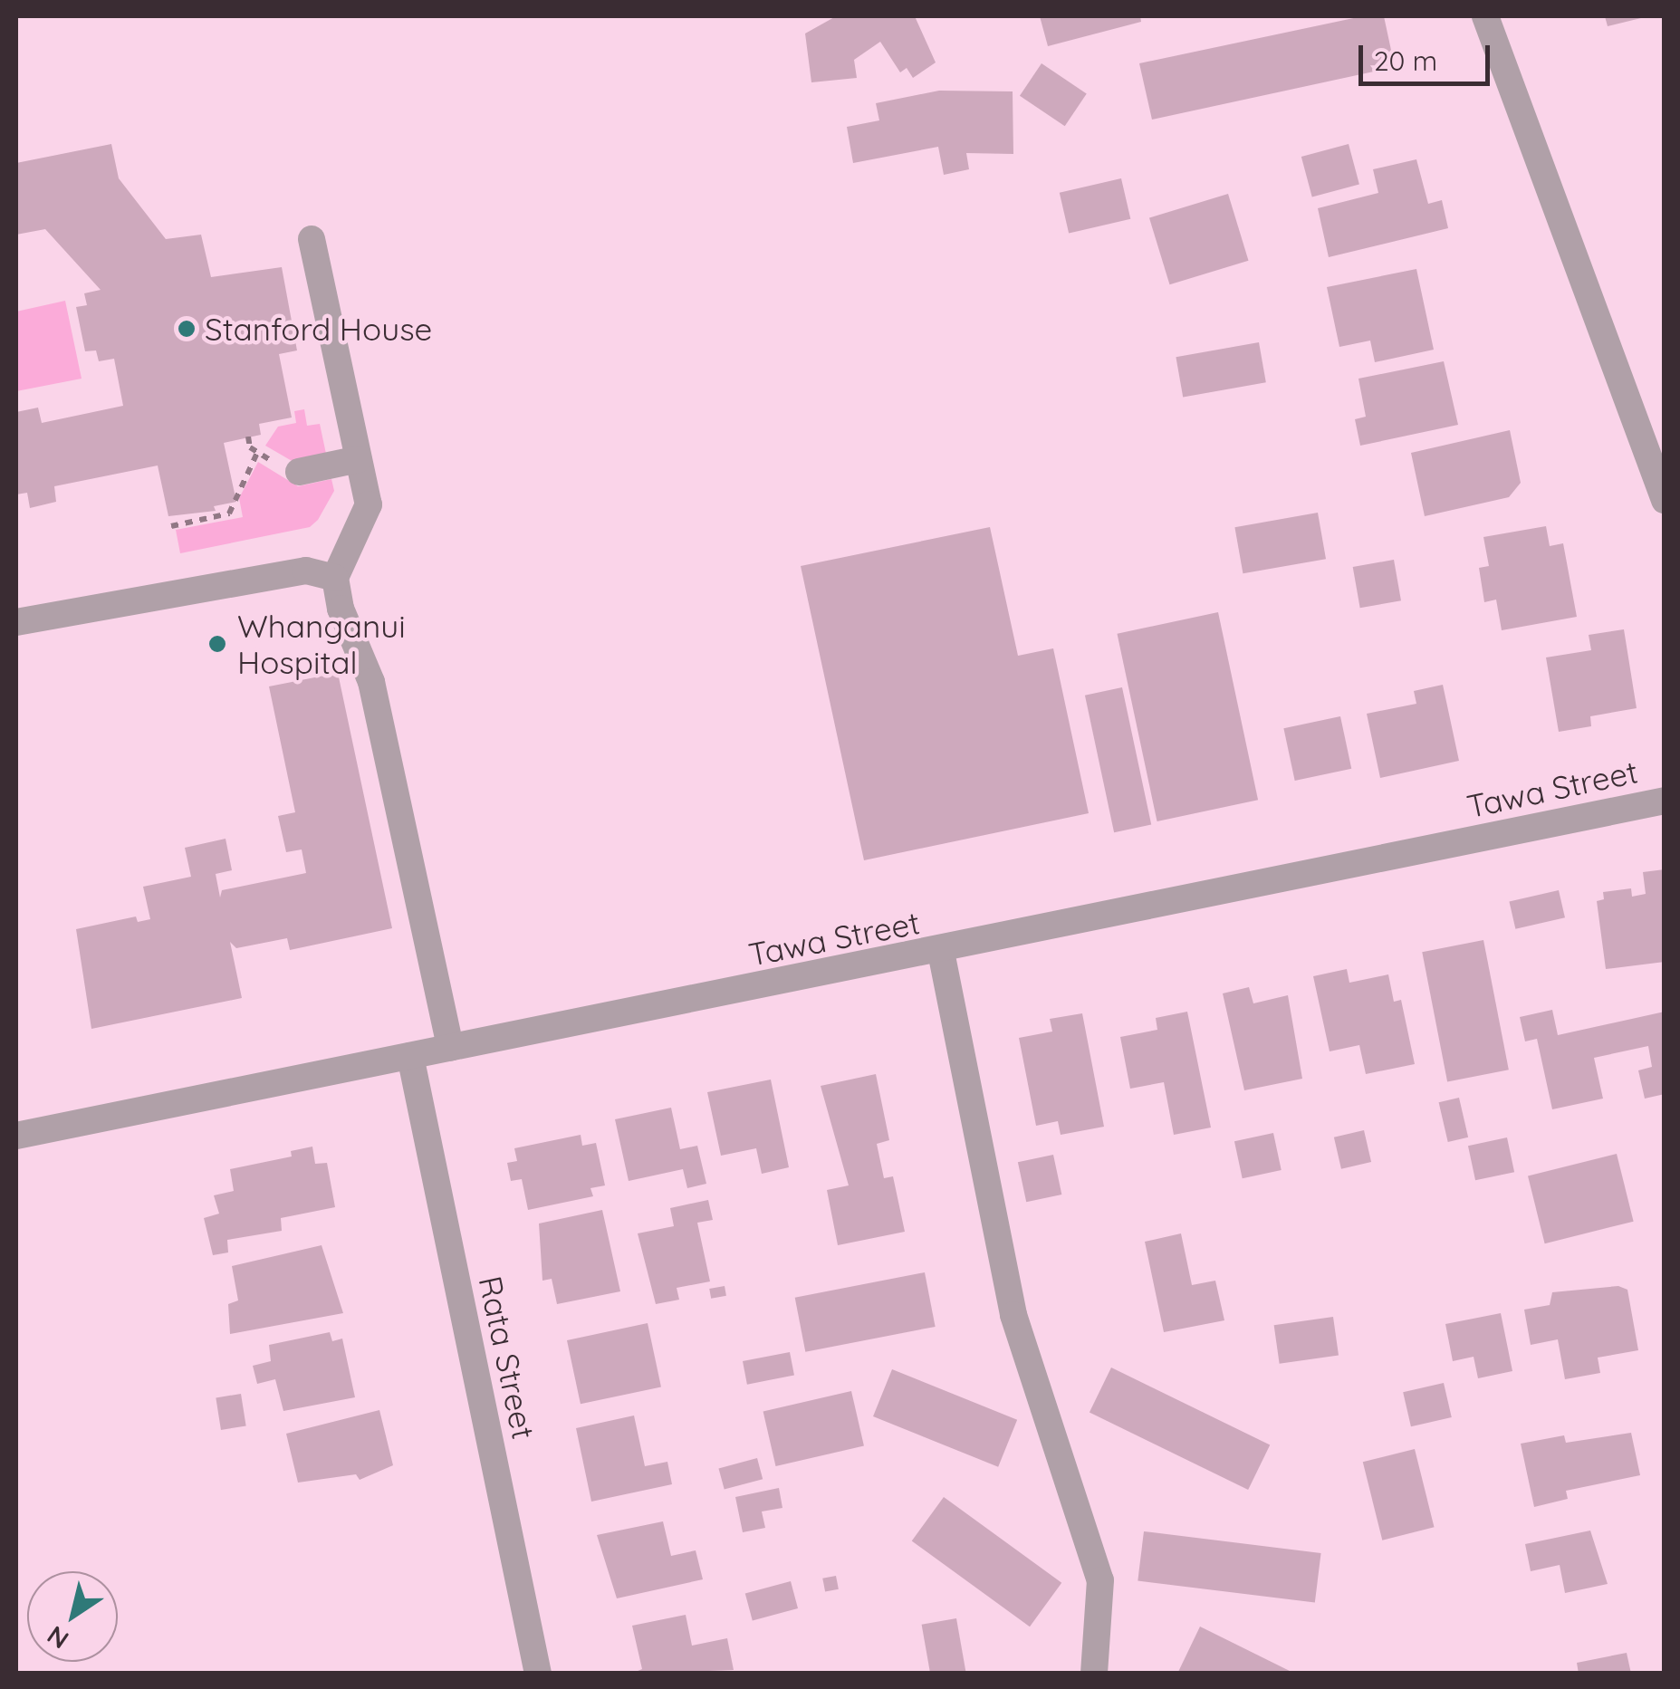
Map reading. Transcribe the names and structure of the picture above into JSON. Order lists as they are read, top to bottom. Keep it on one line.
{"streets":{"street":["Tawa Street","Rata Street"]},"crossings":[["Tawa Street","Rata Street"]],"places":["Stanford House","Whanganui Hospital"],"scale_bar":"20 m","north":"bottom left"}
